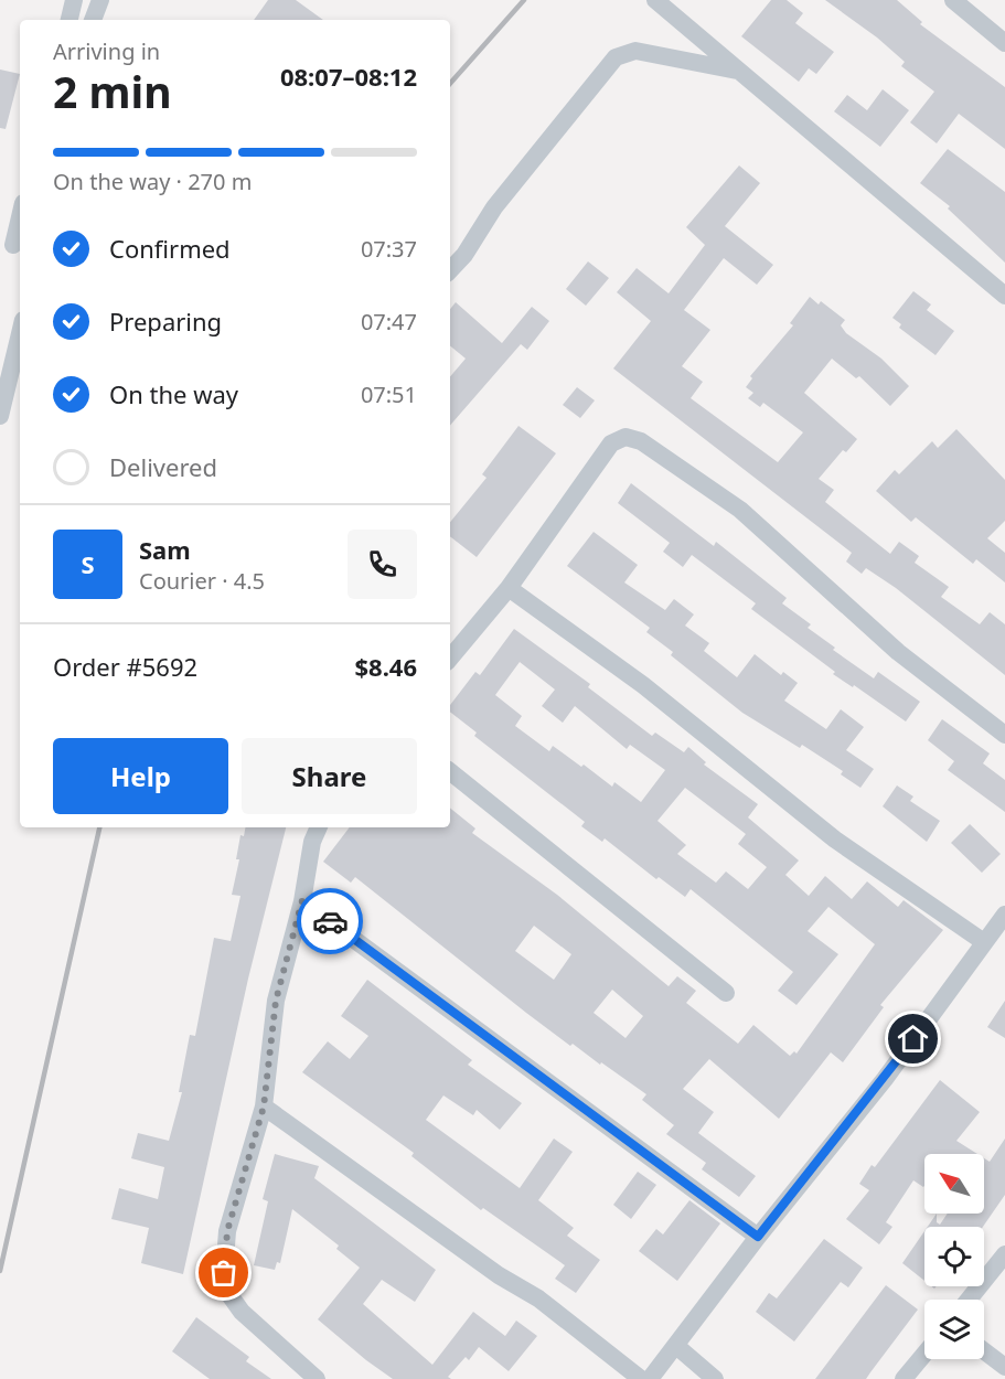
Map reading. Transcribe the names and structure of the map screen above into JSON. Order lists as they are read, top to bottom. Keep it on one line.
{"north":"top left","page":{"heading":["2 min","Arriving in","08:07–08:12"],"panel":["Sam","Courier · 4.5","Order #5692","$8.46"],"bar":"On the way · 270 m","list":[["Confirmed","07:37"],["Preparing","07:47"],["On the way","07:51"],"Delivered"],"round":"S","buttons":["Help","Share"]}}
